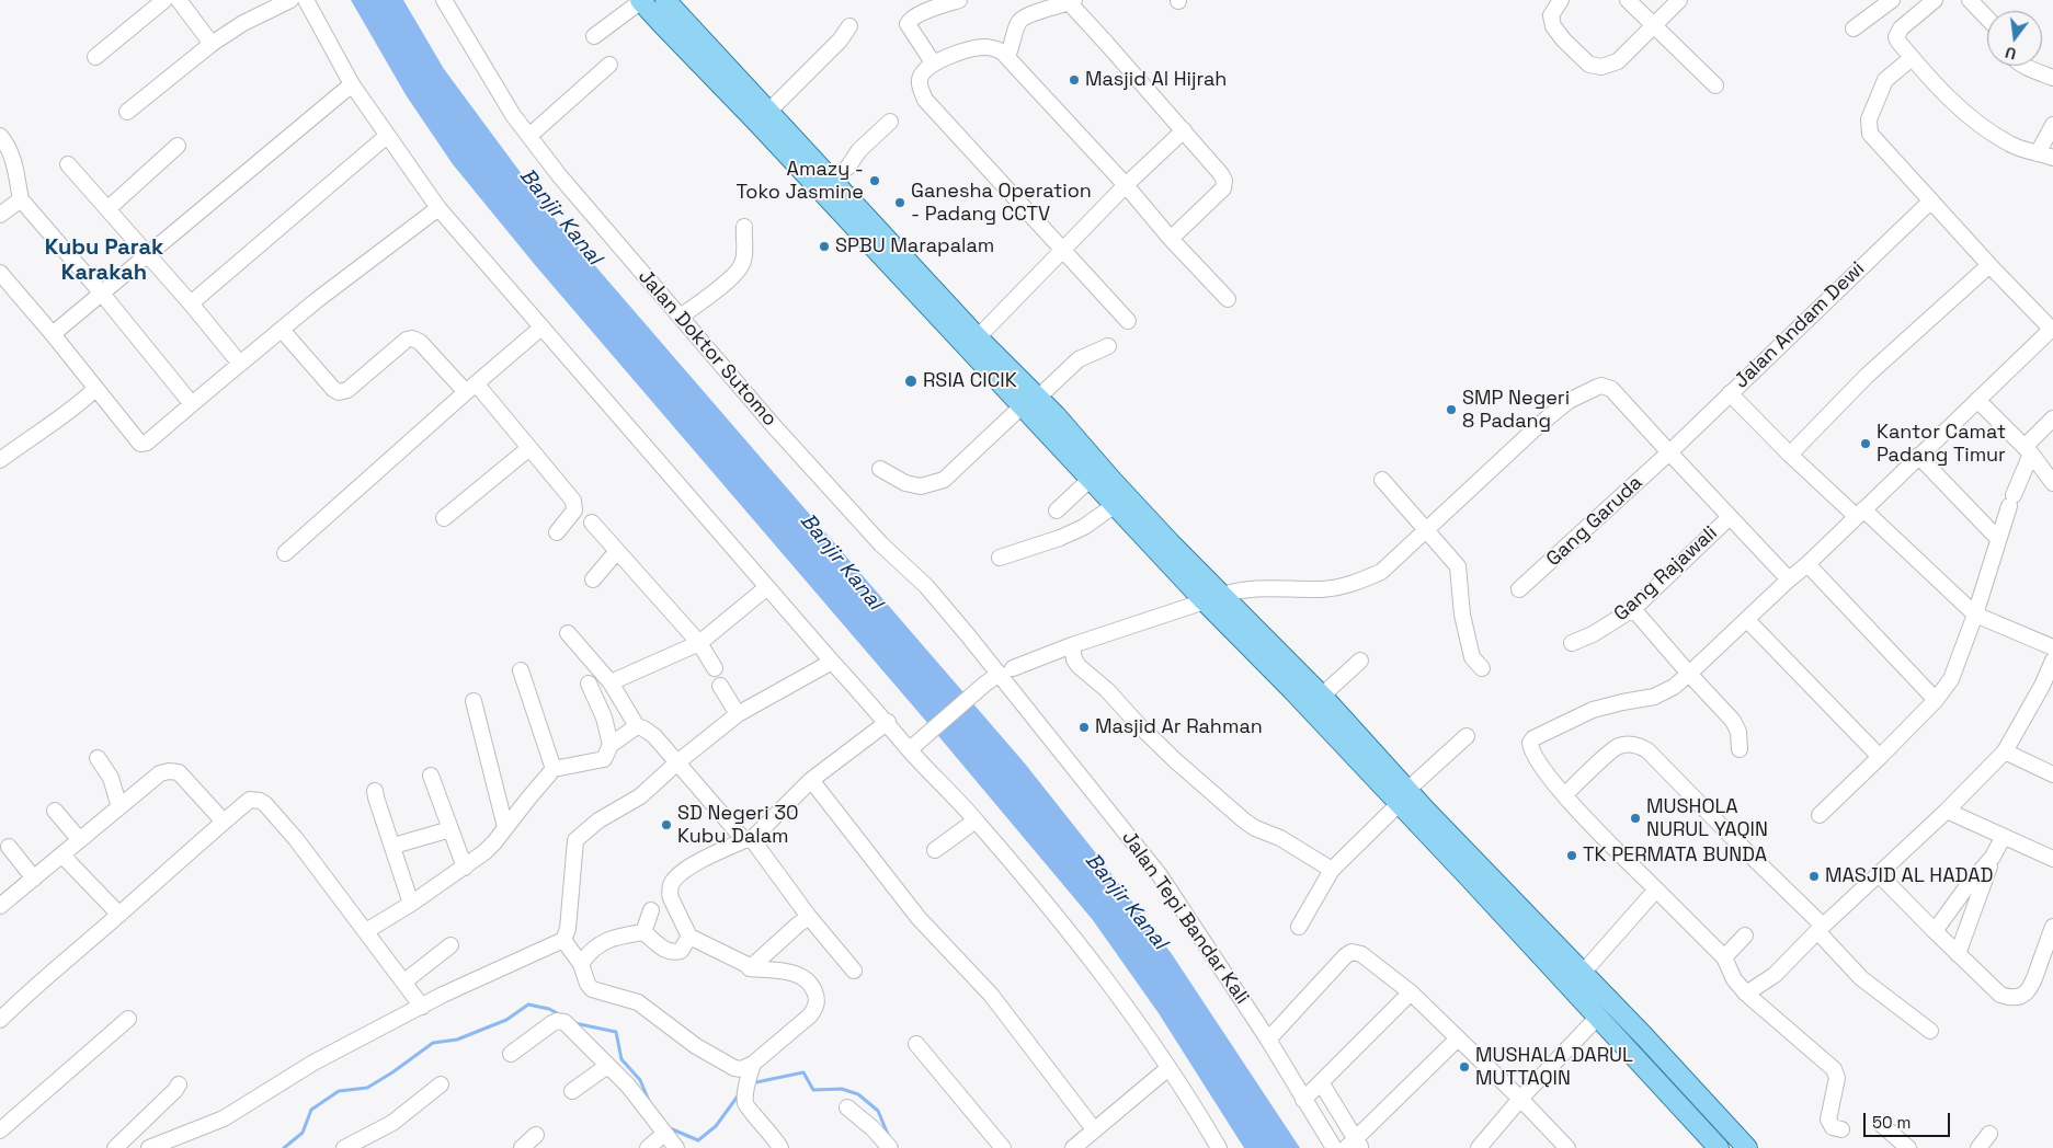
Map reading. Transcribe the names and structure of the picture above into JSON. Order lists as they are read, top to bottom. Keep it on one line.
{"streets":{"street":["Jalan Andam Dewi","Jalan Doktor Sutomo","Gang Garuda","Gang Rajawali","Jalan Tepi Bandar Kali"]},"crossings":[["Jalan Andam Dewi","Gang Garuda"],["Jalan Doktor Sutomo","Jalan Tepi Bandar Kali"]],"districts":["Kubu Parak Karakah"],"water":["Banjir Kanal"],"places":["Masjid Al Hijrah","Amazy - Toko Jasmine","Ganesha Operation - Padang CCTV","SPBU Marapalam","RSIA CICIK","SMP Negeri 8 Padang","Kantor Camat Padang Timur","Masjid Ar Rahman","MUSHOLA NURUL YAQIN","SD Negeri 30 Kubu Dalam","TK PERMATA BUNDA","MASJID AL HADAD","MUSHALA DARUL MUTTAQIN"],"scale_bar":"50 m","north":"bottom"}
